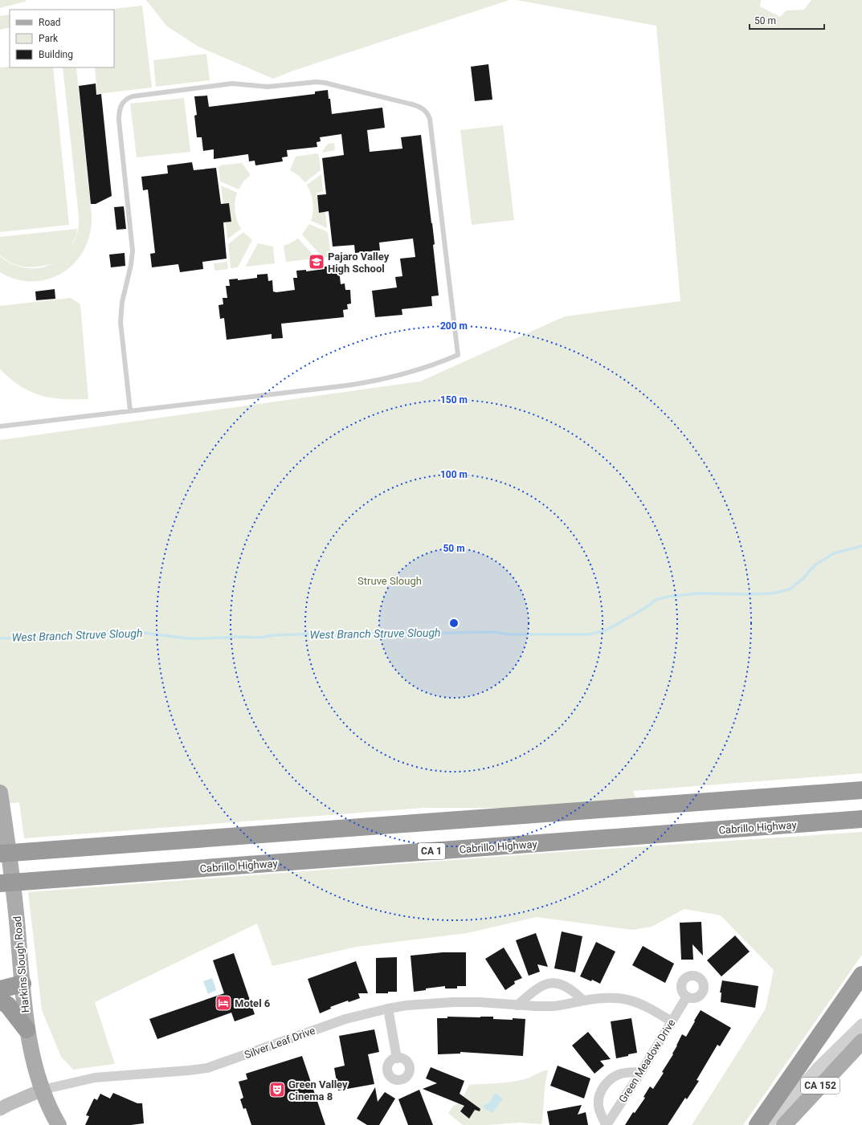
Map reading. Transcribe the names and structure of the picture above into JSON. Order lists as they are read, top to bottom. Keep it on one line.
{"streets":{"highway":["Cabrillo Highway","CA 1"],"main road":["Harkins Slough Road","CA 152"],"street":["Silver Leaf Drive","Green Meadow Drive"]},"crossings":[["Harkins Slough Road","Silver Leaf Drive"],["Silver Leaf Drive","Green Meadow Drive"]],"water":["West Branch Struve Slough"],"parks":["Struve Slough"],"places":{"school or university":["Pajaro Valley High School"],"hotel":["Motel 6"],"theatre":["Green Valley Cinema 8"]},"legend":["Road","Park","Building"],"scale_bar":"50 m","rings":["200 m","150 m","100 m","50 m"]}
